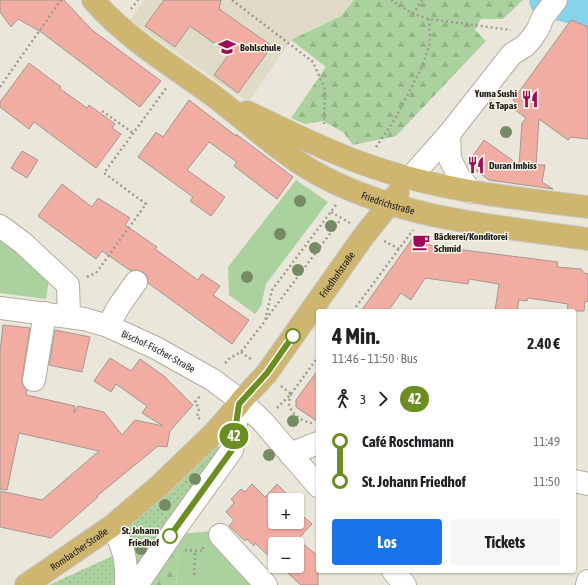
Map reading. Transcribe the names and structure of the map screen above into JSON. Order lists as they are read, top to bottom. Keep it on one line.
{"streets":{"main road":["Friedrichstraße","Friedhofstraße","Rombacher Straße"],"street":["Bischof-Fischer-Straße"]},"crossings":[["Friedrichstraße","Friedhofstraße"],["Friedhofstraße","Bischof-Fischer-Straße"],["Friedhofstraße","Rombacher Straße"]],"places":{"school or university":["Bohlschule"],"restaurant":["Yuma Sushi & Tapas","Duran Imbiss"],"cafe":["Bäckerei/Konditorei Schmid"],"other":["St. Johann Friedhof"]},"lines":["bus line 42"],"page":{"on_map":"42","heading":["4 Min.","11:46 – 11:50 · Bus","2.40 €"],"legs":["3","42"],"list":[{"name":"Café Roschmann","value":"11:49"},{"name":"St. Johann Friedhof","value":"11:50"}],"map_buttons":["+","−"],"buttons":["Los","Tickets"]}}
